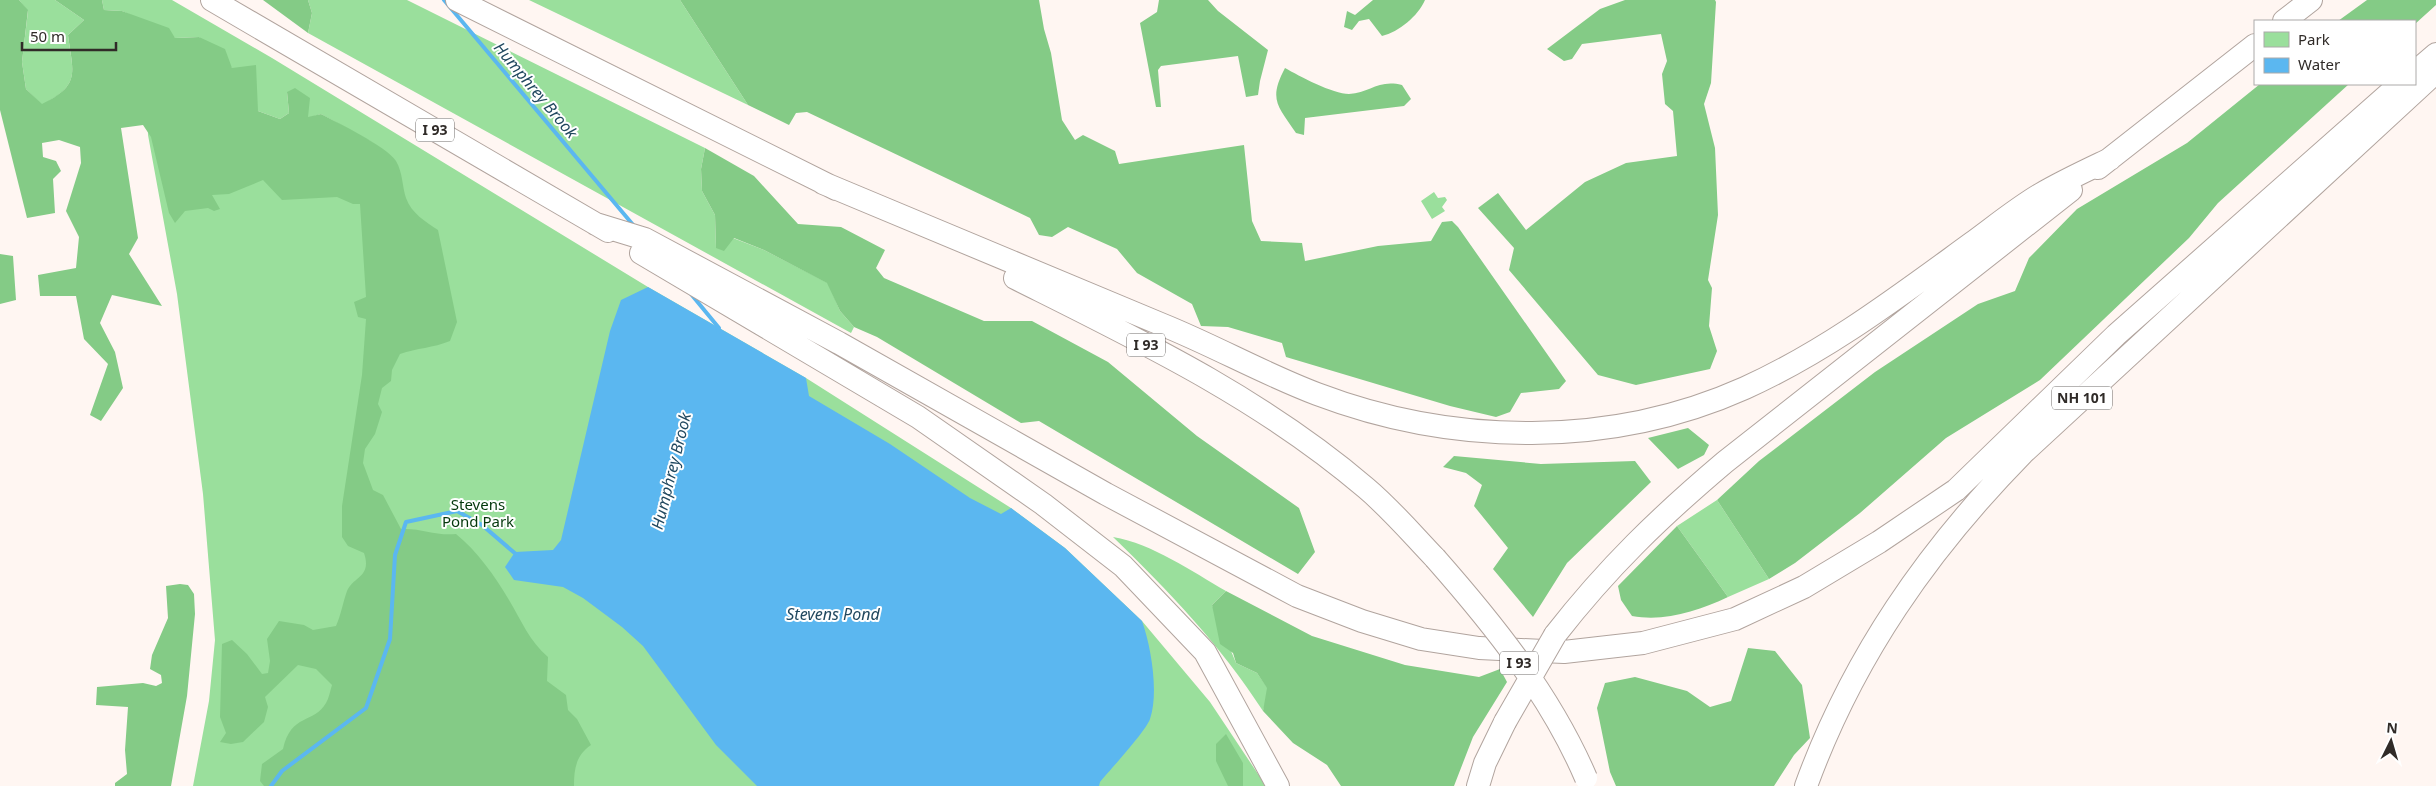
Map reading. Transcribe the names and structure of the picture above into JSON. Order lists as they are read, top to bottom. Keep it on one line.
{"streets":{"highway":["I 93","NH 101"]},"water":["Humphrey Brook","Stevens Pond"],"parks":["Stevens Pond Park"],"legend":["Park","Water"],"scale_bar":"50 m","north":"top"}
